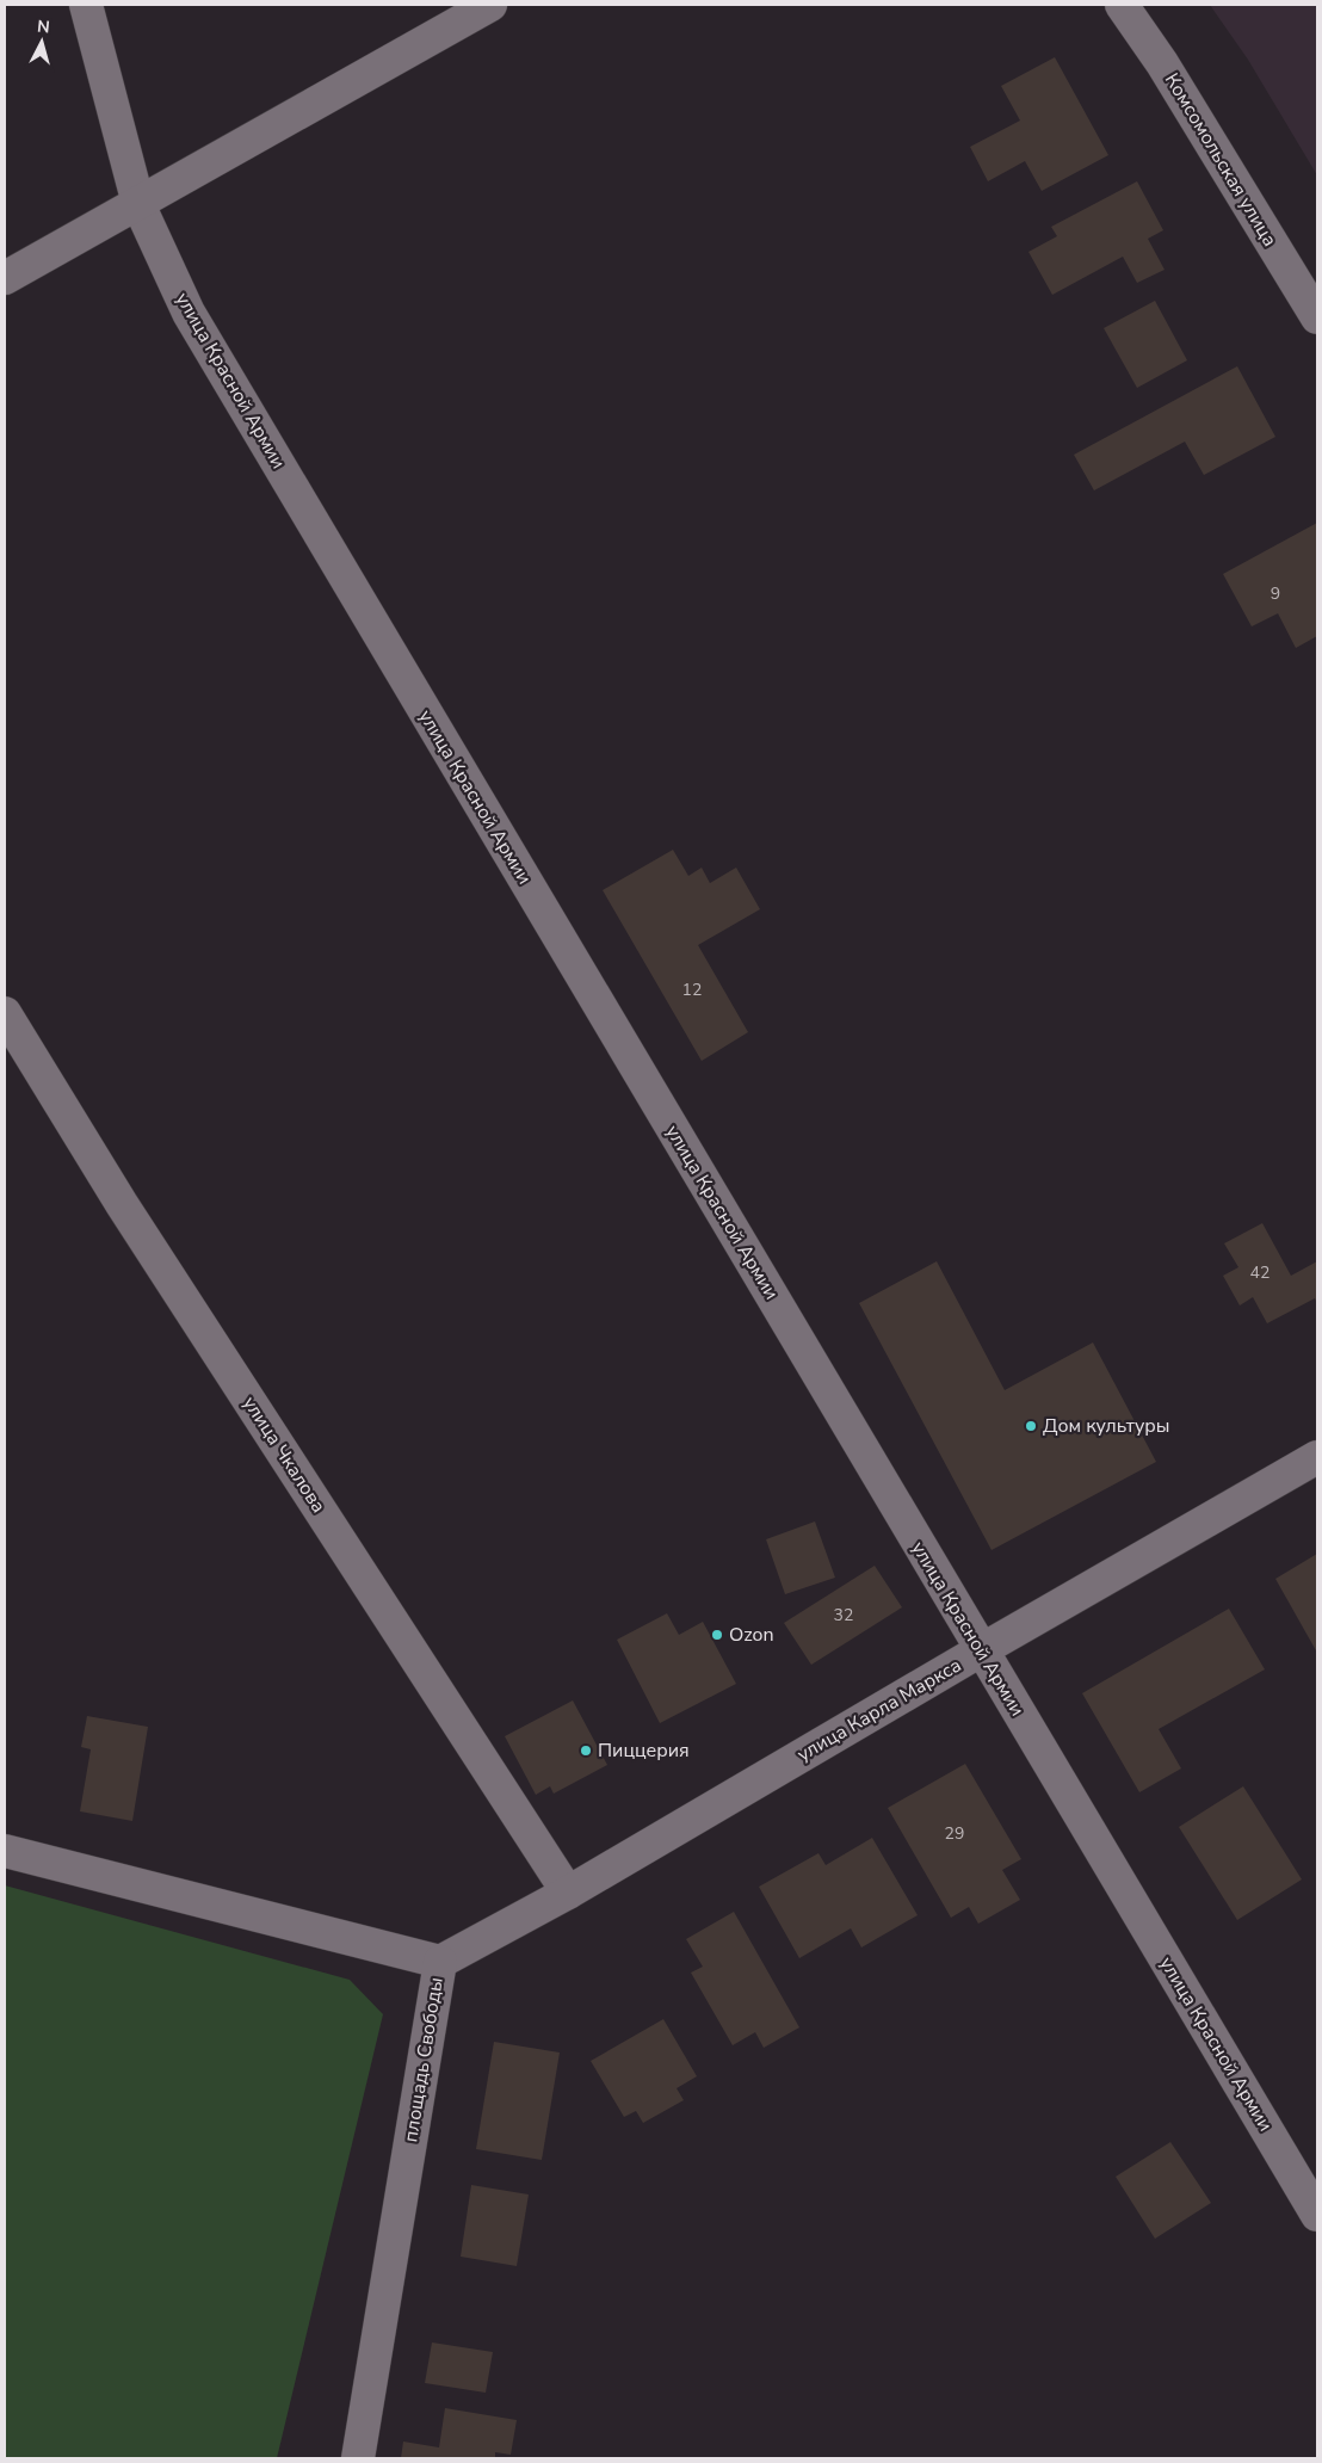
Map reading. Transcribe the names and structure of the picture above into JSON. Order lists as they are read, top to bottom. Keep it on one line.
{"streets":{"street":["Комсомольская улица","улица Красной Армии","улица Чкалова","улица Карла Маркса","площадь Свободы"]},"crossings":[["улица Красной Армии","улица Карла Маркса"],["улица Чкалова","улица Карла Маркса"],["улица Карла Маркса","площадь Свободы"]],"places":["Дом культуры","Ozon","Пиццерия"],"house_numbers":["9","12","42","32","29"],"north":"top"}
